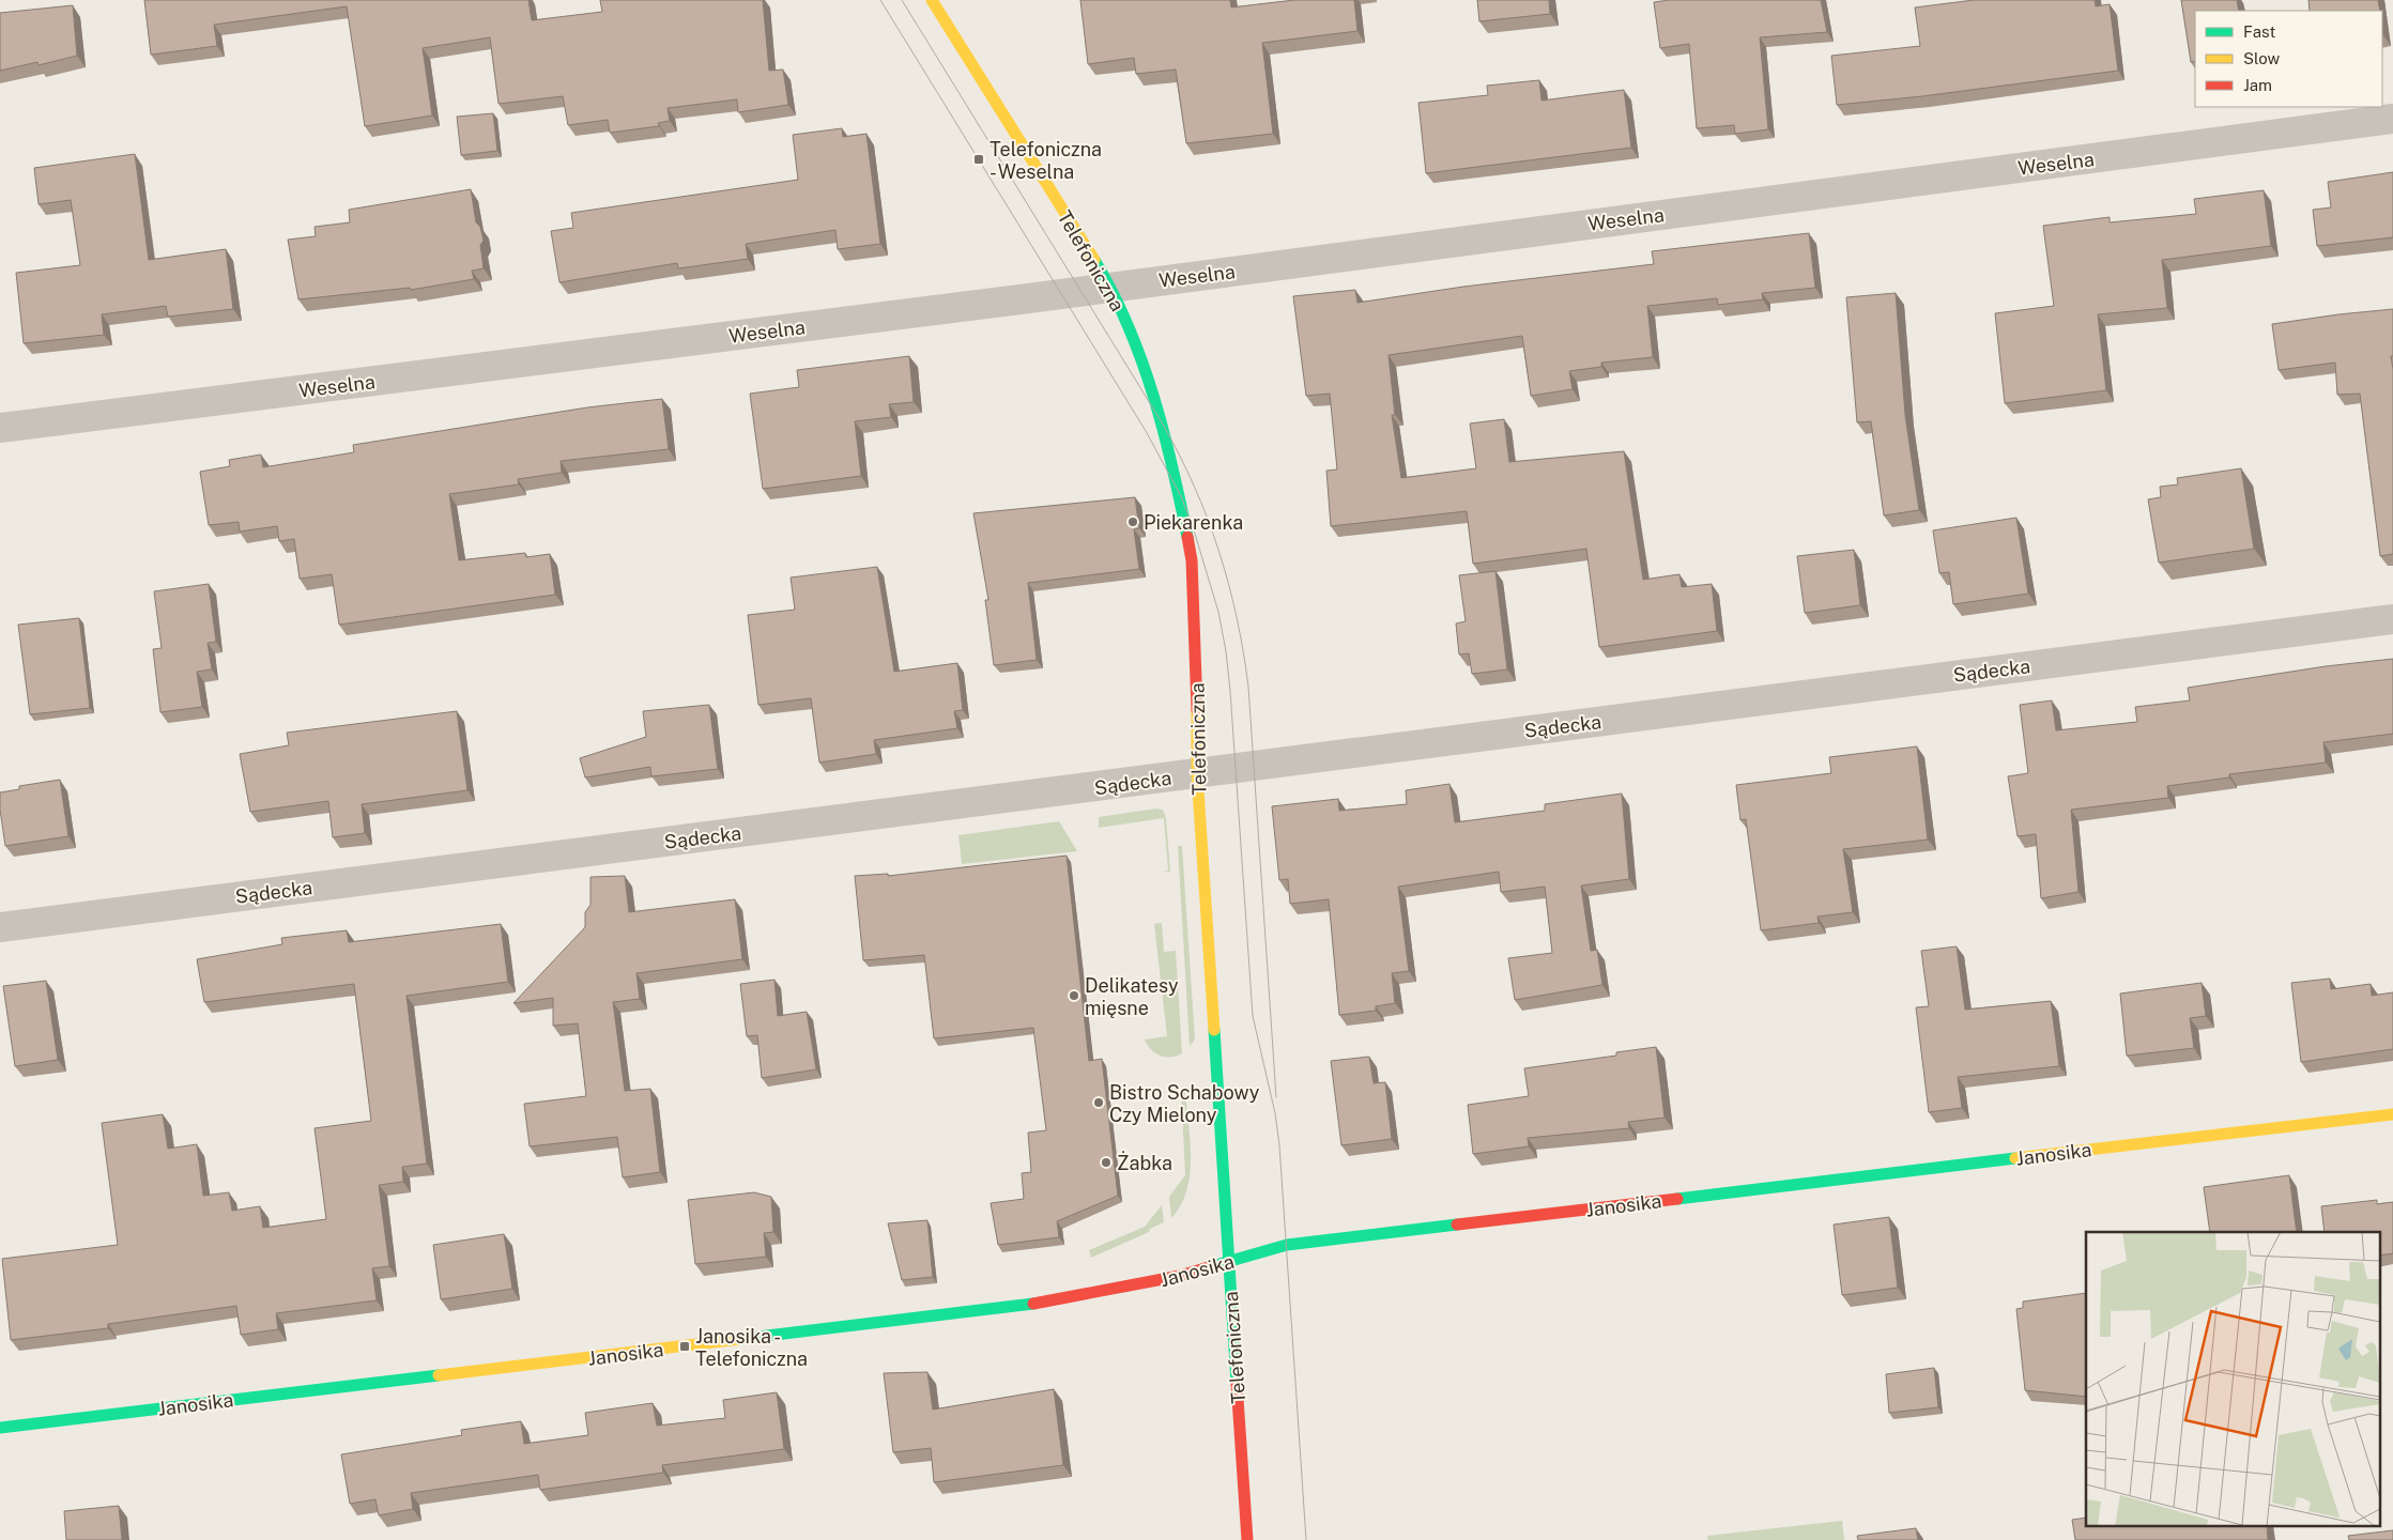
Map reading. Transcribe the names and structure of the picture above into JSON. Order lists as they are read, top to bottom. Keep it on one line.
{"streets":{"street":["Weselna","Telefoniczna","Sądecka","Janosika"]},"crossings":[["Weselna","Telefoniczna"],["Telefoniczna","Sądecka"],["Telefoniczna","Janosika"]],"places":{"transit":["Telefoniczna - Weselna","Janosika - Telefoniczna"],"other":["Piekarenka","Delikatesy mięsne","Bistro Schabowy Czy Mielony","Żabka"]},"legend":["Fast","Slow","Jam"]}
